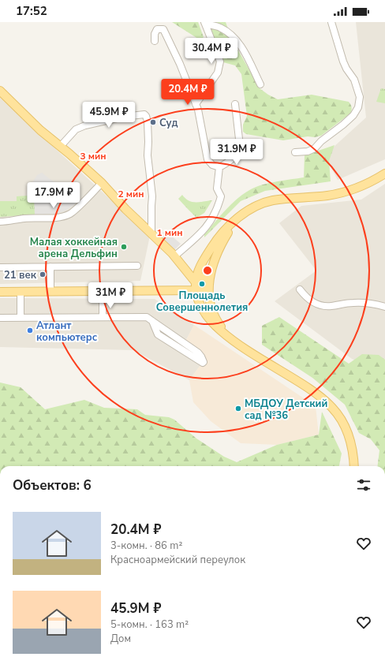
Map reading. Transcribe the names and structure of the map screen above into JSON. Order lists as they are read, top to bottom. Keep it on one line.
{"places":["Суд","Малая хоккейная арена Дельфин","21 век","Площадь Совершеннолетия","Атлант компьютерс","МБДОУ Детский сад №36"],"page":{"status":"17:52","price":["30.4M ₽","20.4M ₽","45.9M ₽","31.9M ₽","17.9M ₽","31M ₽"],"heading":"Объектов: 6","list":[{"name":"20.4M ₽","note":"3-комн. · 86 m² · Красноармейский переулок"},{"name":"45.9M ₽","note":"5-комн. · 163 m² · Дом"}]},"rings":["3 мин","2 мин","1 мин"]}
